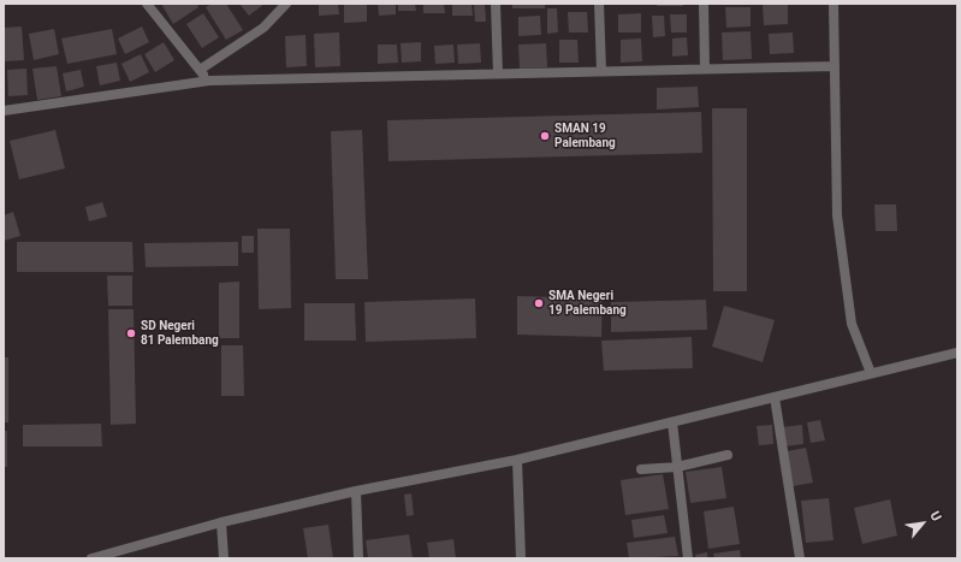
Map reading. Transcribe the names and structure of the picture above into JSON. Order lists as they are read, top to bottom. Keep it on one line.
{"places":["SMAN 19 Palembang","SMA Negeri 19 Palembang","SD Negeri 81 Palembang"],"north":"top right"}
